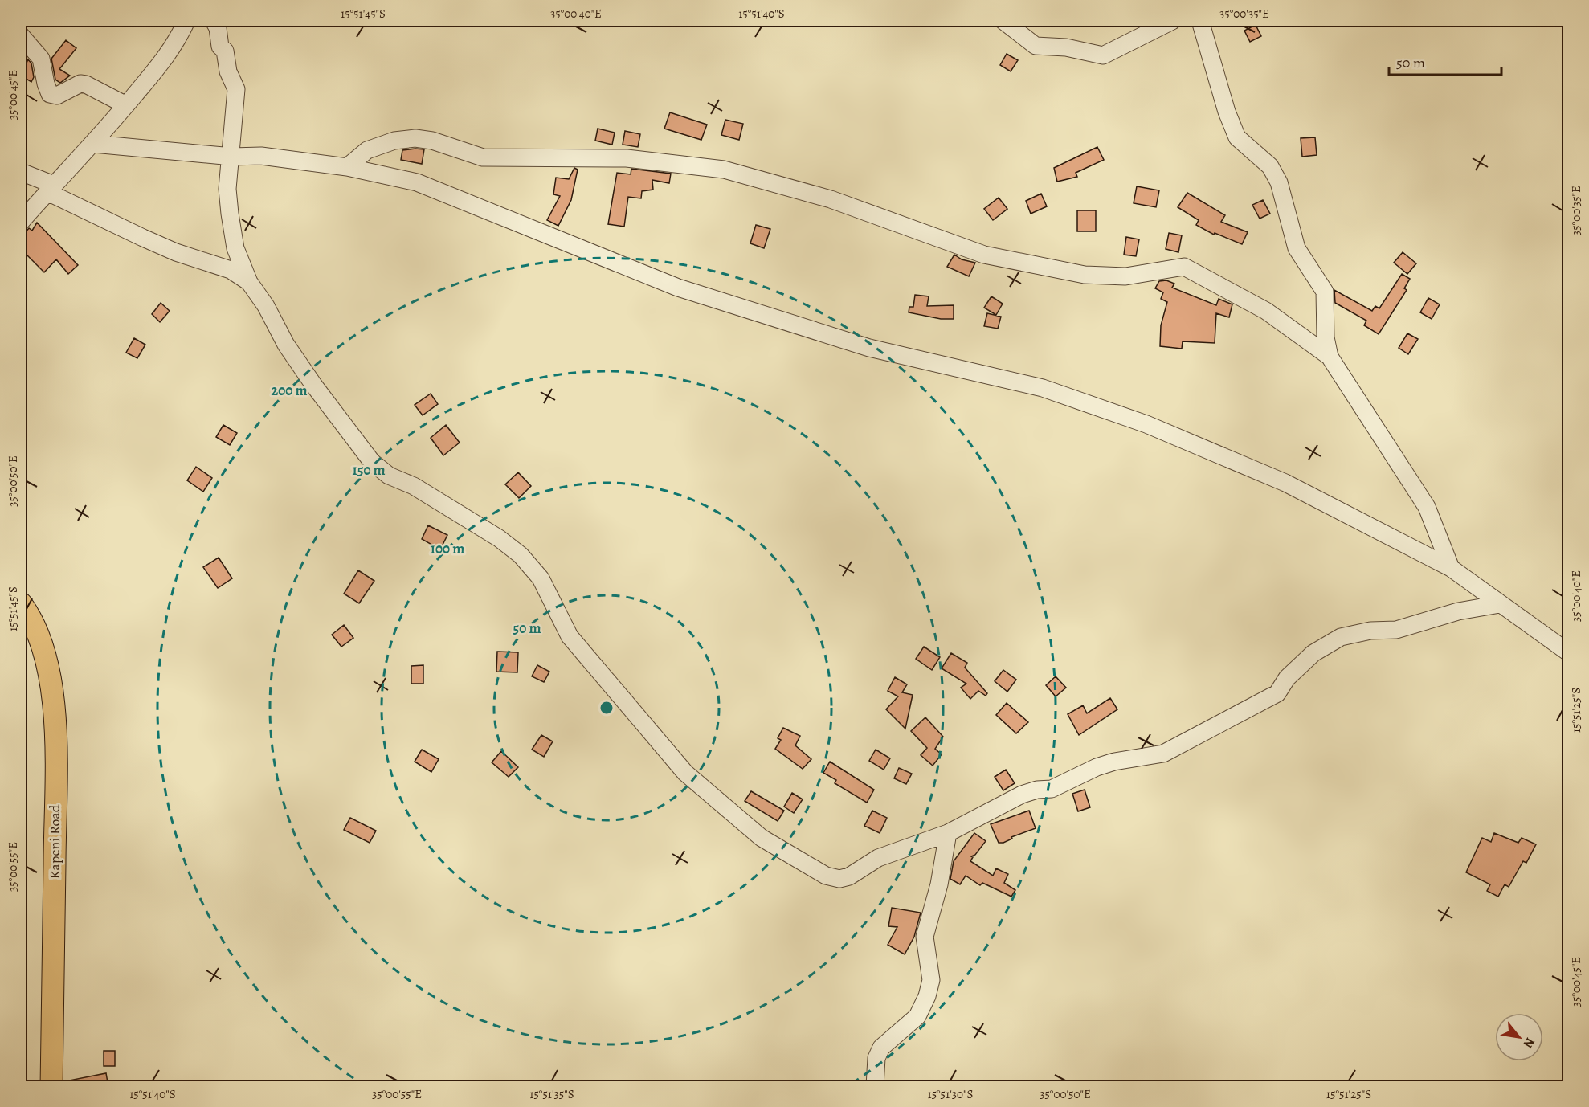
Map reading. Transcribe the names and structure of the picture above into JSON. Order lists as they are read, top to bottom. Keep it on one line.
{"streets":{"main road":["Kapeni Road"]},"scale_bar":"50 m","north":"bottom right","coordinates":["15°51'45\"S","35°00'40\"E","15°51'40\"S","35°00'35\"E","35°00'45\"E","35°00'50\"E","15°51'25\"S","35°00'55\"E","15°51'35\"S","15°51'30\"S"],"rings":["200 m","150 m","100 m","50 m"]}
